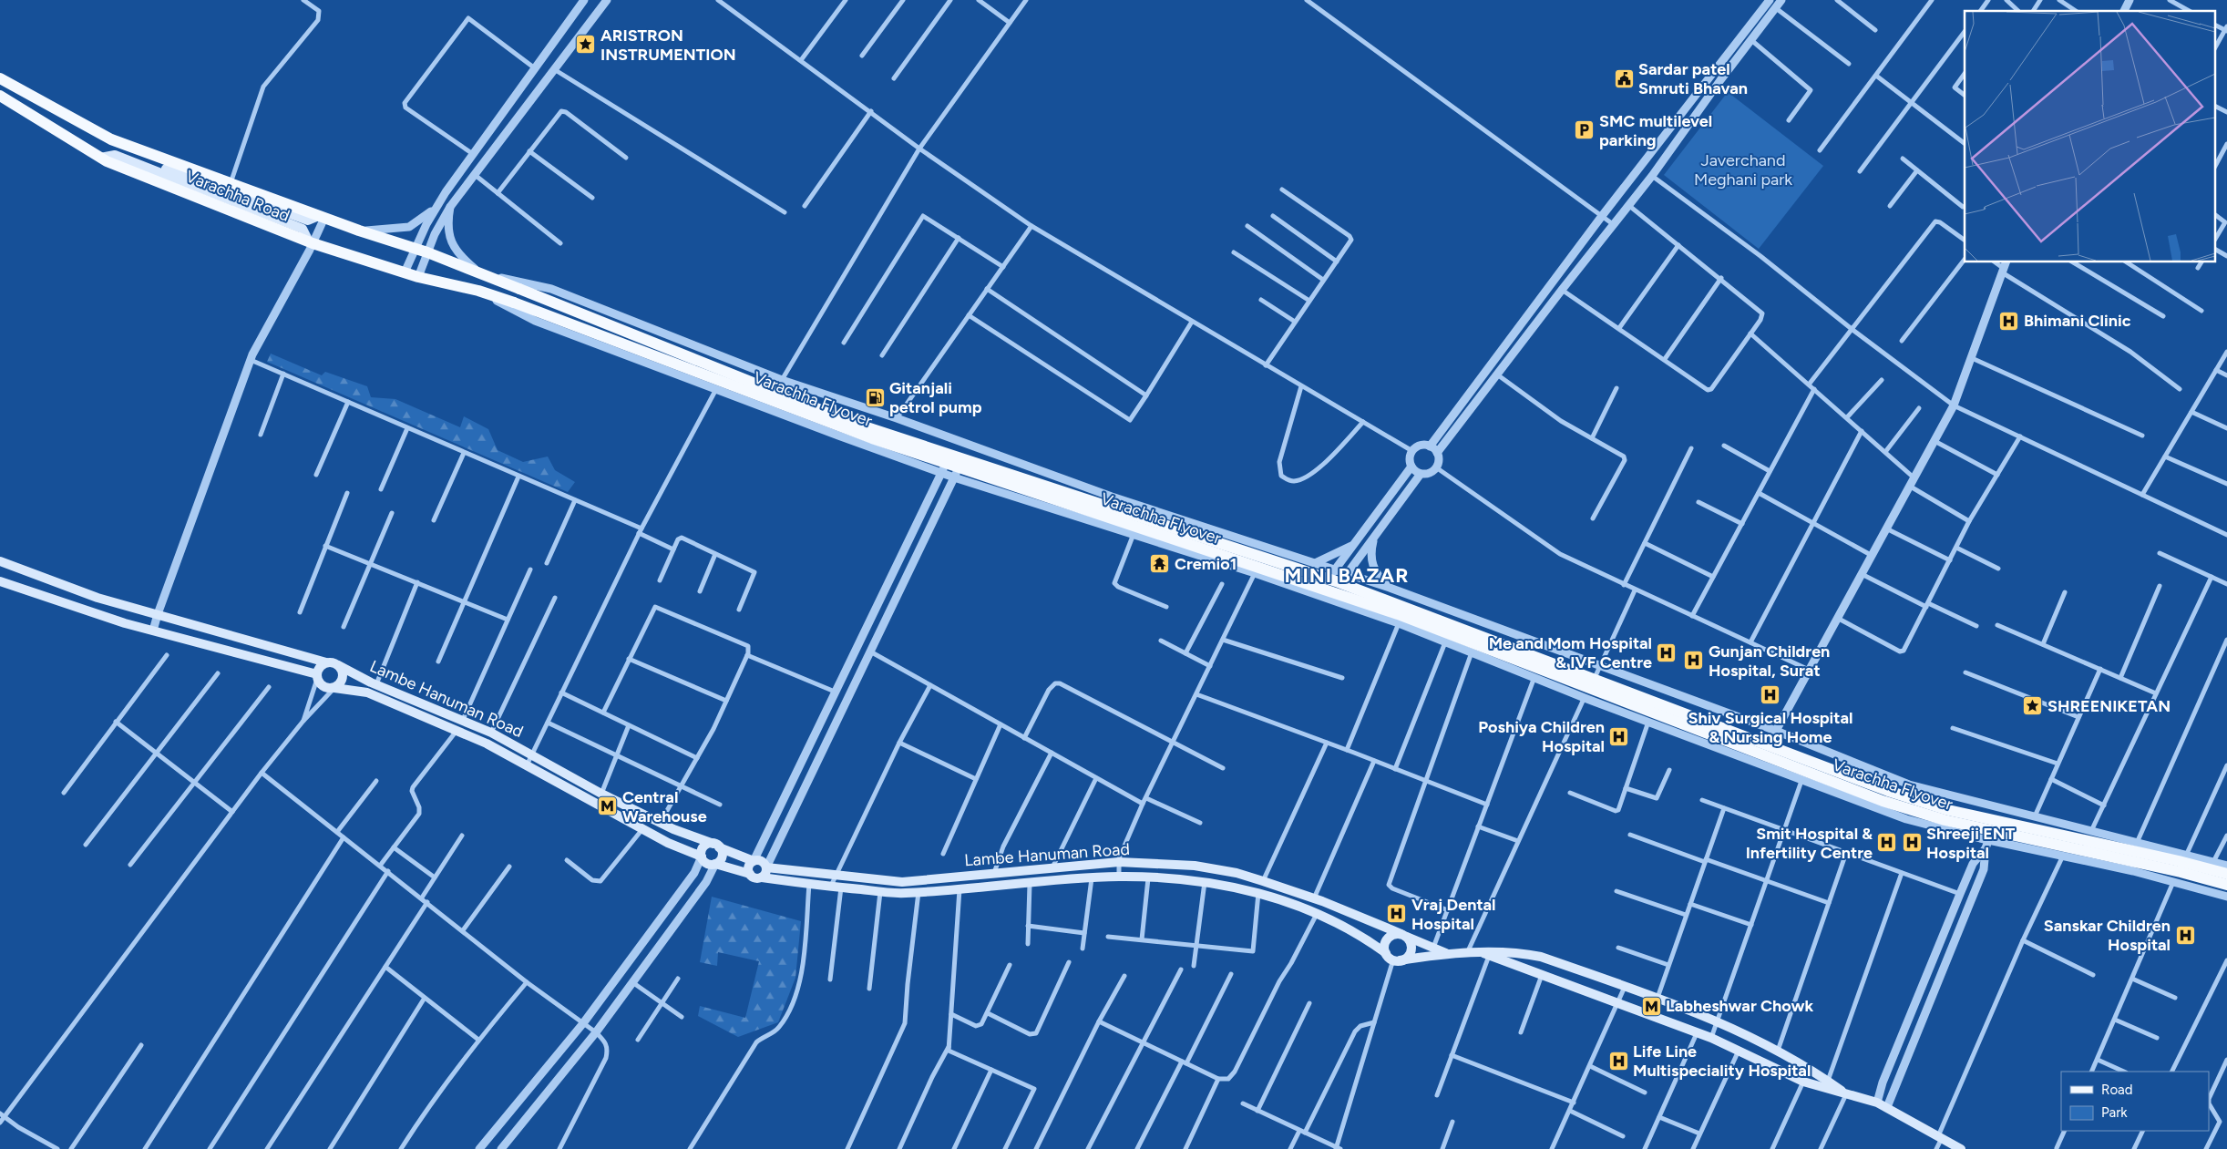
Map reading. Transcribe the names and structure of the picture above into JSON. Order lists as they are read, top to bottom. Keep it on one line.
{"streets":{"main road":["Varachha Road","Varachha Flyover","Lambe Hanuman Road"]},"crossings":[["Varachha Road","Varachha Flyover"]],"districts":["MINI BAZAR"],"parks":["Javerchand Meghani park"],"places":{"place":["ARISTRON INSTRUMENTION","SHREENIKETAN"],"public building":["Sardar patel Smruti Bhavan"],"parking":["SMC multilevel parking"],"hospital":["Bhimani Clinic","Me and Mom Hospital & IVF Centre","Gunjan Children Hospital, Surat","Shiv Surgical Hospital & Nursing Home","Poshiya Children Hospital","Smit Hospital & Infertility Centre","Shreeji ENT Hospital","Vraj Dental Hospital","Sanskar Children Hospital","Life Line Multispeciality Hospital"],"fuel station":["Gitanjali petrol pump"],"temple":["Cremio1"],"metro station":["Central Warehouse","Labheshwar Chowk"]},"legend":["Road","Park"]}
